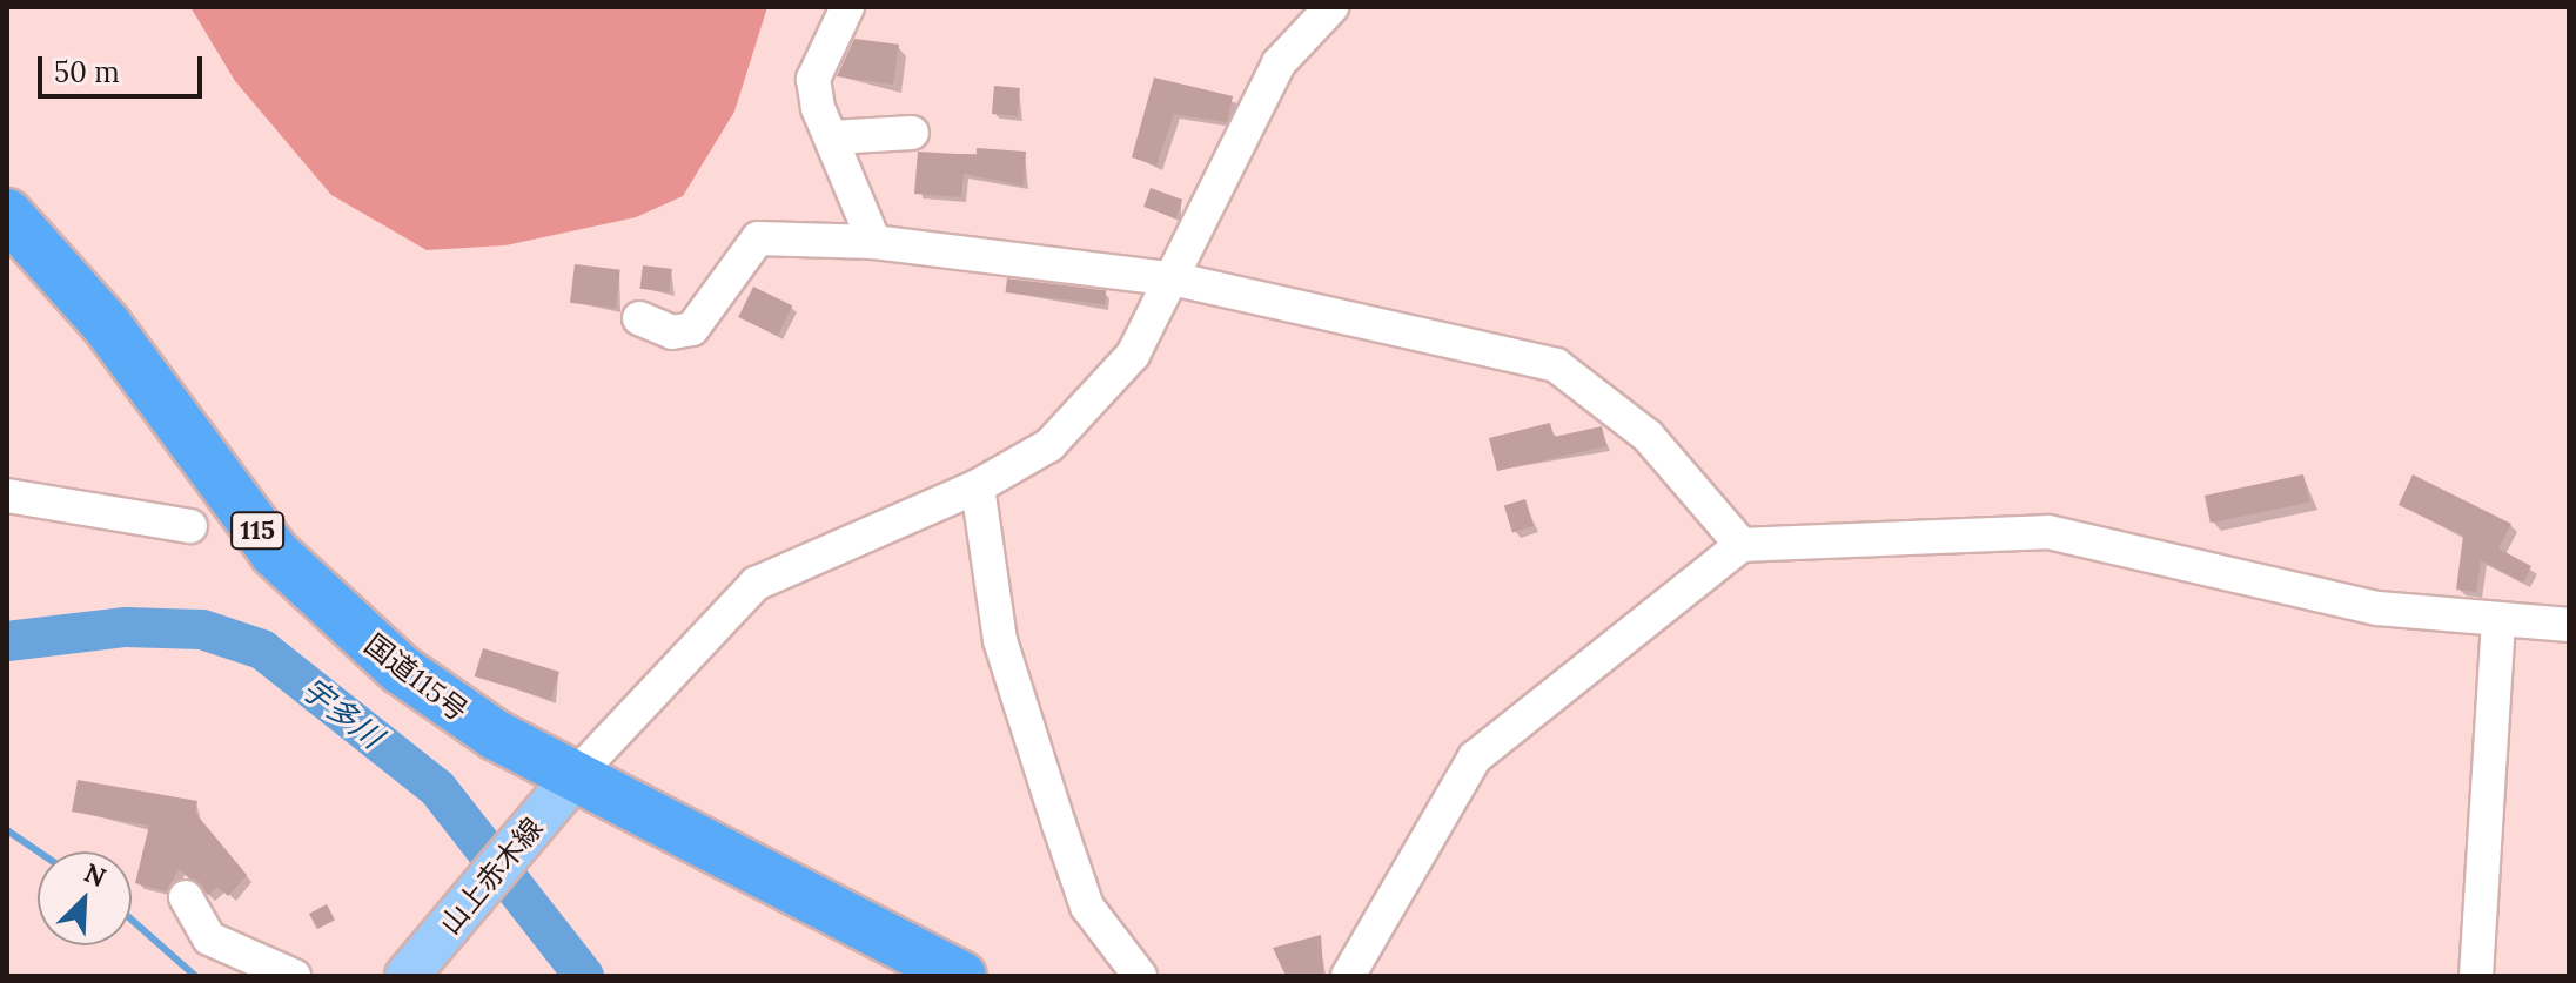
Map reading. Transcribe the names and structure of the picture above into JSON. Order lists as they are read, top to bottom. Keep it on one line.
{"streets":{"highway":["115","国道115号"],"main road":["山上赤木線"]},"crossings":[["国道115号","山上赤木線"]],"water":["宇多川"],"scale_bar":"50 m","north":"top right"}
